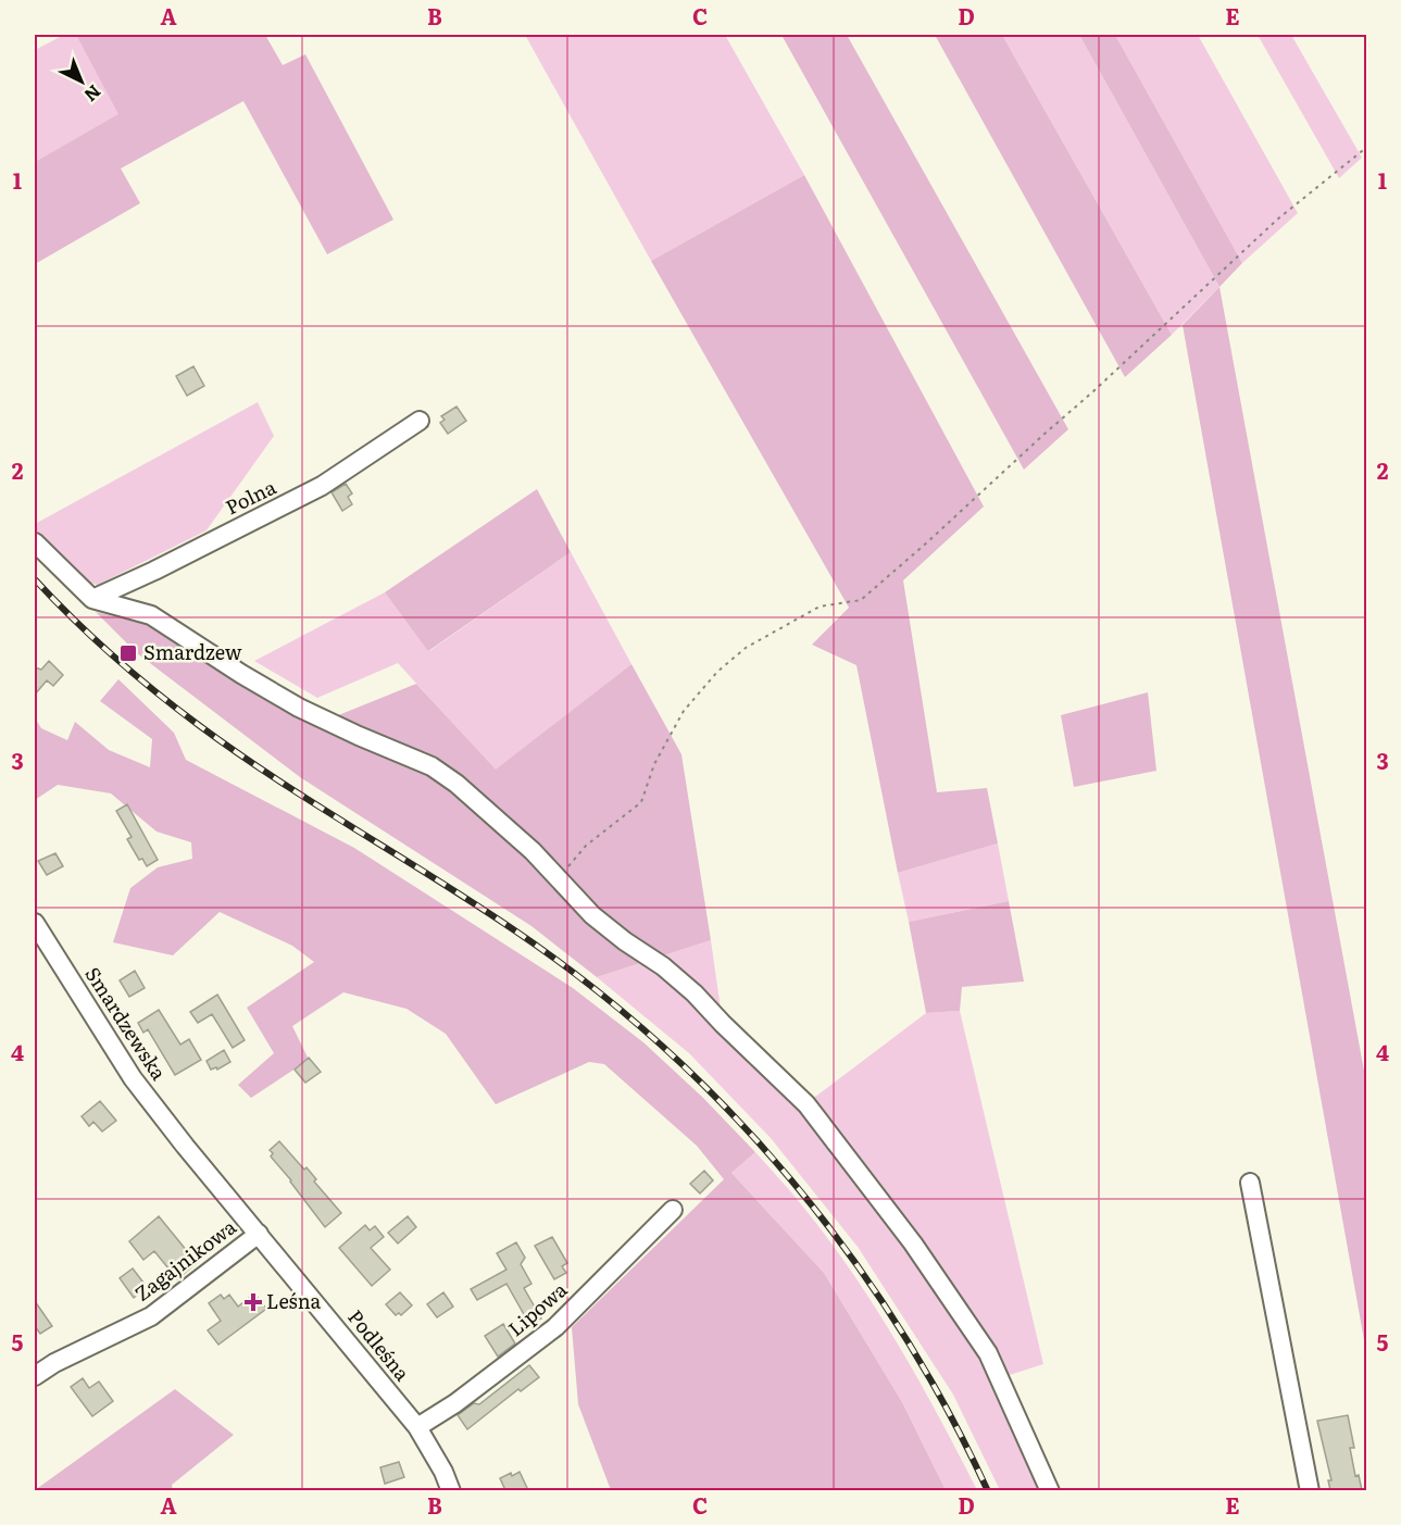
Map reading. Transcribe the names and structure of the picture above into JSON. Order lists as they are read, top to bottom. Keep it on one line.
{"streets":{"street":["Polna","Smardzewska","Zagajnikowa","Lipowa","Podleśna"]},"crossings":[["Smardzewska","Podleśna"],["Zagajnikowa","Podleśna"],["Lipowa","Podleśna"]],"places":{"transit":["Smardzew"],"health":["Leśna"]},"north":"bottom right","grid":{"columns":["A","B","C","D","E"],"rows":["1","2","3","4","5"]}}
